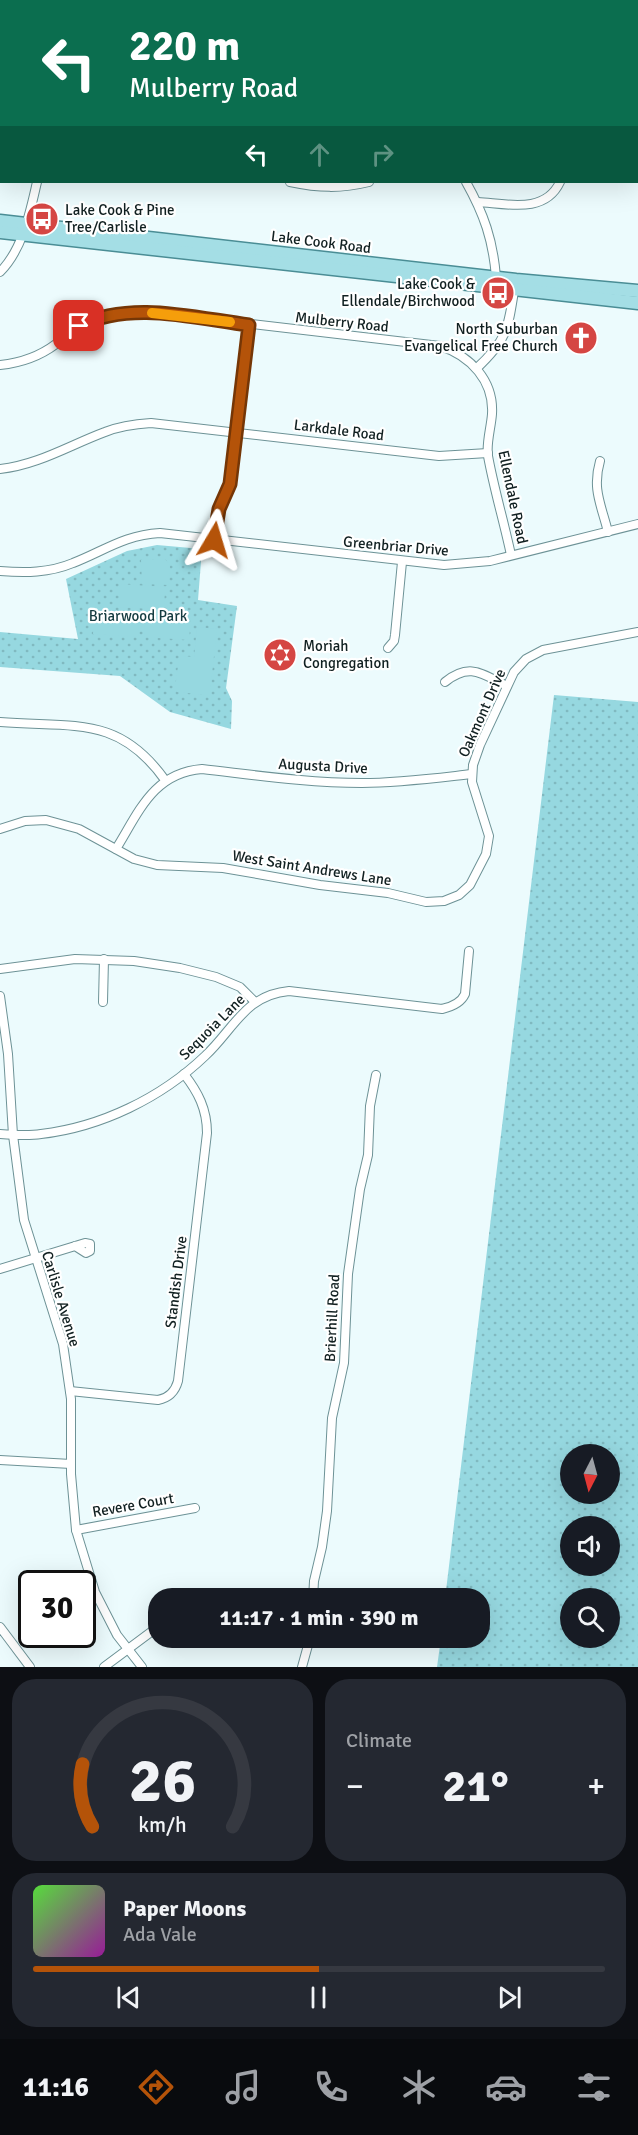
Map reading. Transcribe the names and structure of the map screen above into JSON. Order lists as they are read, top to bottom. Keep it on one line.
{"streets":{"main road":["Lake Cook Road"],"street":["Mulberry Road","Larkdale Road","Ellendale Road","Greenbriar Drive","Oakmont Drive","Augusta Drive","West Saint Andrews Lane","Sequoia Lane","Standish Drive","Carlisle Avenue","Brierhill Road","Revere Court"]},"crossings":[["Mulberry Road","Ellendale Road"],["Larkdale Road","Ellendale Road"],["Ellendale Road","Greenbriar Drive"],["Oakmont Drive","Augusta Drive"],["Oakmont Drive","West Saint Andrews Lane"],["Sequoia Lane","Standish Drive"],["Sequoia Lane","Carlisle Avenue"],["Standish Drive","Carlisle Avenue"],["Carlisle Avenue","Revere Court"]],"parks":["Briarwood Park"],"places":{"bus stop":["Lake Cook & Pine Tree/Carlisle","Lake Cook & Ellendale/Birchwood"],"church":["North Suburban Evangelical Free Church"],"synagogue":["Moriah Congregation"]},"north":"bottom","page":{"turn":["220 m","Mulberry Road"],"limit":"30","trip":"11:17 · 1 min · 390 m","tile":"Climate","heat":["−","21°","+"],"song":["Paper Moons","Ada Vale"],"tabs":"11:16","gauge":["26","km/h"]}}
